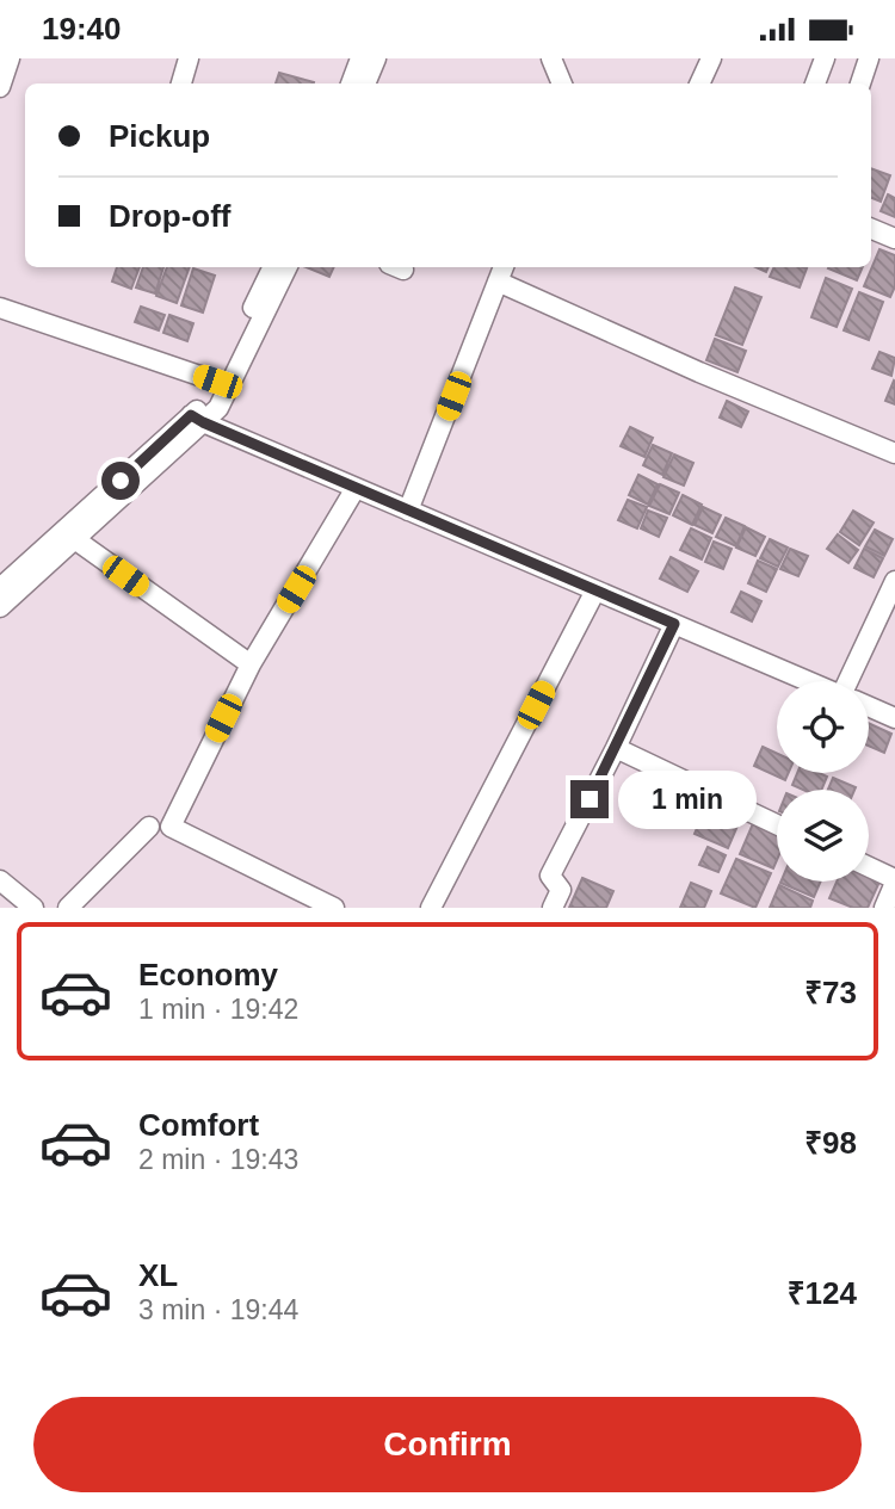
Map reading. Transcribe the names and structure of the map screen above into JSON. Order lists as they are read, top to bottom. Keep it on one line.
{"page":{"status":"19:40","banner":["Pickup","Drop-off"],"bubble":"1 min","list":[{"name":"Economy","note":"1 min · 19:42","value":"₹73"},{"name":"Comfort","note":"2 min · 19:43","value":"₹98"},{"name":"XL","note":"3 min · 19:44","value":"₹124"}],"buttons":"Confirm"}}
